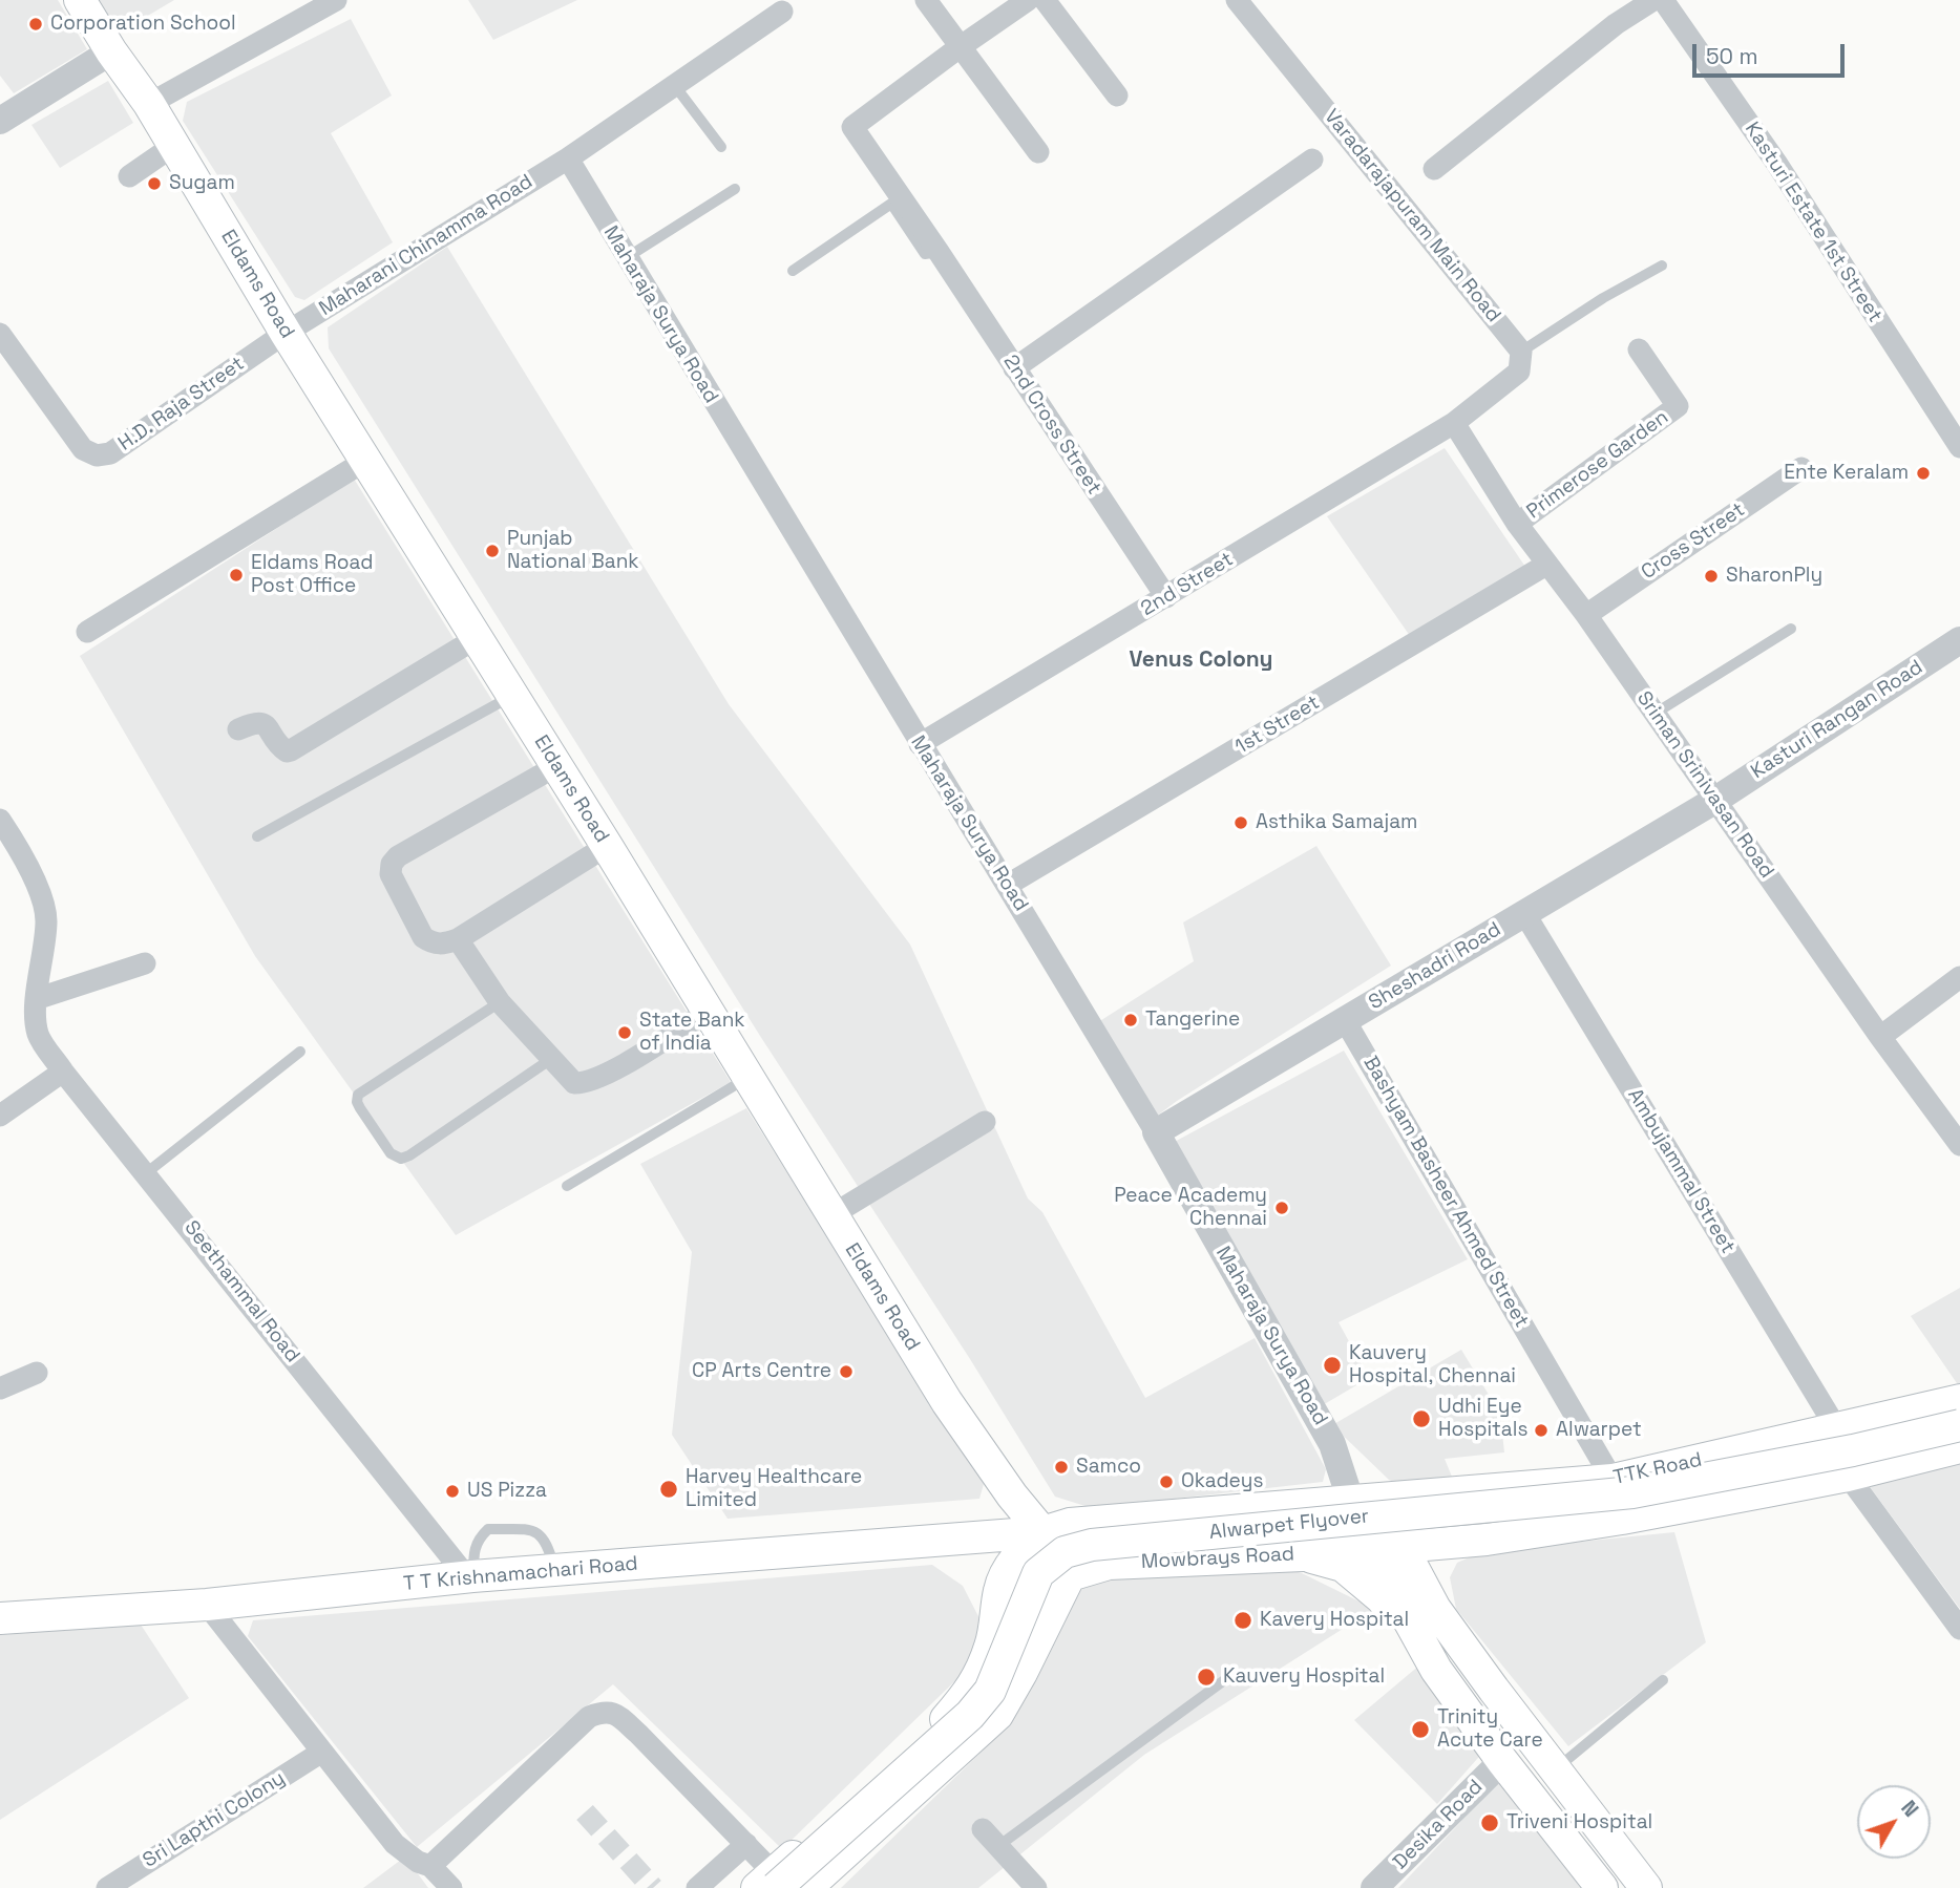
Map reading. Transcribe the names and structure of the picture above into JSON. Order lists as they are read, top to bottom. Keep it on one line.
{"streets":{"main road":["Eldams Road","TTK Road","Alwarpet Flyover","Mowbrays Road","T T Krishnamachari Road"],"street":["Varadarajapuram Main Road","Kasturi Estate 1st Street","Maharani Chinamma Road","Maharaja Surya Road","H.D. Raja Street","2nd Cross Street","Primerose Garden","Cross Street","2nd Street","Kasturi Rangan Road","1st Street","Sriman Srinivasan Road","Sheshadri Road","Ambujammal Street","Bashyam Basheer Ahmed Street","Seethammal Road","Sri Lapthi Colony","Desika Road"]},"crossings":[["Maharani Chinamma Road","Eldams Road"],["Maharani Chinamma Road","Maharaja Surya Road"],["Maharani Chinamma Road","H.D. Raja Street"],["Eldams Road","H.D. Raja Street"],["Eldams Road","Mowbrays Road"],["Eldams Road","T T Krishnamachari Road"],["Maharaja Surya Road","2nd Street"],["Maharaja Surya Road","1st Street"],["Maharaja Surya Road","Sheshadri Road"],["Maharaja Surya Road","TTK Road"],["2nd Cross Street","2nd Street"],["Primerose Garden","Sriman Srinivasan Road"],["Cross Street","Sriman Srinivasan Road"],["2nd Street","Sriman Srinivasan Road"],["Kasturi Rangan Road","Sriman Srinivasan Road"],["Kasturi Rangan Road","Sheshadri Road"],["1st Street","Sriman Srinivasan Road"],["Sriman Srinivasan Road","Sheshadri Road"],["Sheshadri Road","Ambujammal Street"],["Sheshadri Road","Bashyam Basheer Ahmed Street"],["Ambujammal Street","TTK Road"],["Bashyam Basheer Ahmed Street","TTK Road"],["Seethammal Road","T T Krishnamachari Road"]],"districts":["Venus Colony"],"places":["Corporation School","Sugam","Ente Keralam","Punjab National Bank","Eldams Road Post Office","SharonPly","Asthika Samajam","Tangerine","State Bank of India","Peace Academy Chennai","Kauvery Hospital, Chennai","CP Arts Centre","Udhi Eye Hospitals","Alwarpet","Samco","Okadeys","Harvey Healthcare Limited","US Pizza","Kavery Hospital","Kauvery Hospital","Trinity Acute Care","Triveni Hospital"],"scale_bar":"50 m","north":"top right"}
